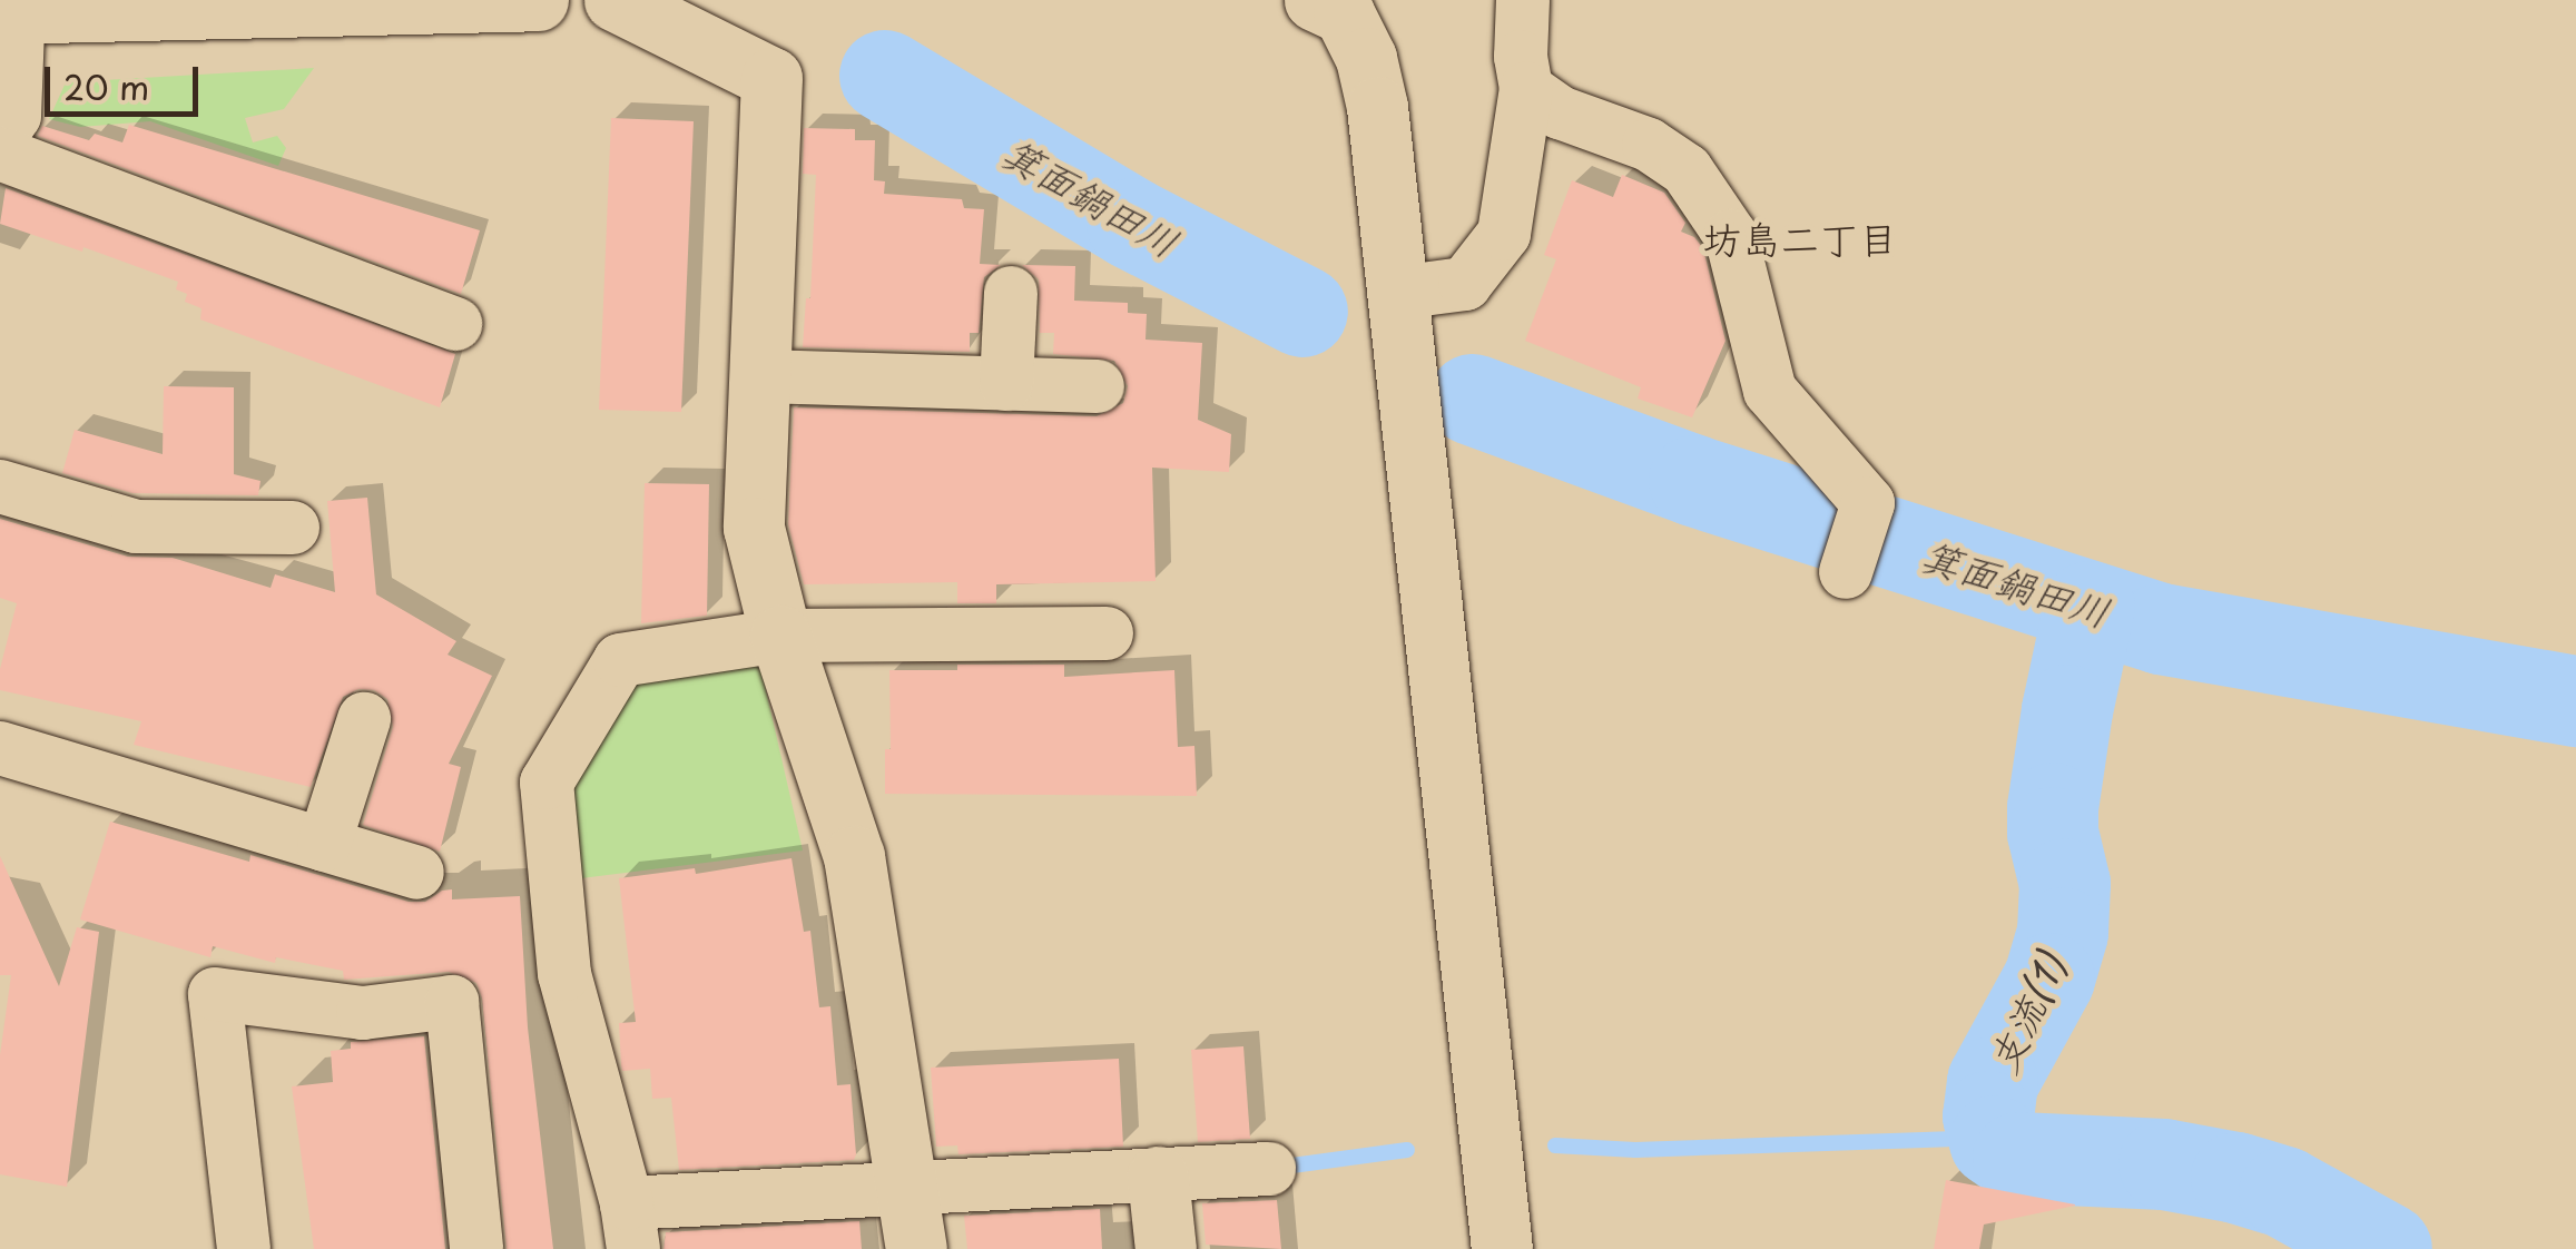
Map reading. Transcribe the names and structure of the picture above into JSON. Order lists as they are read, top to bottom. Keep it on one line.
{"districts":["坊島二丁目"],"water":["箕面鍋田川","支流(1)"],"scale_bar":"20 m"}
